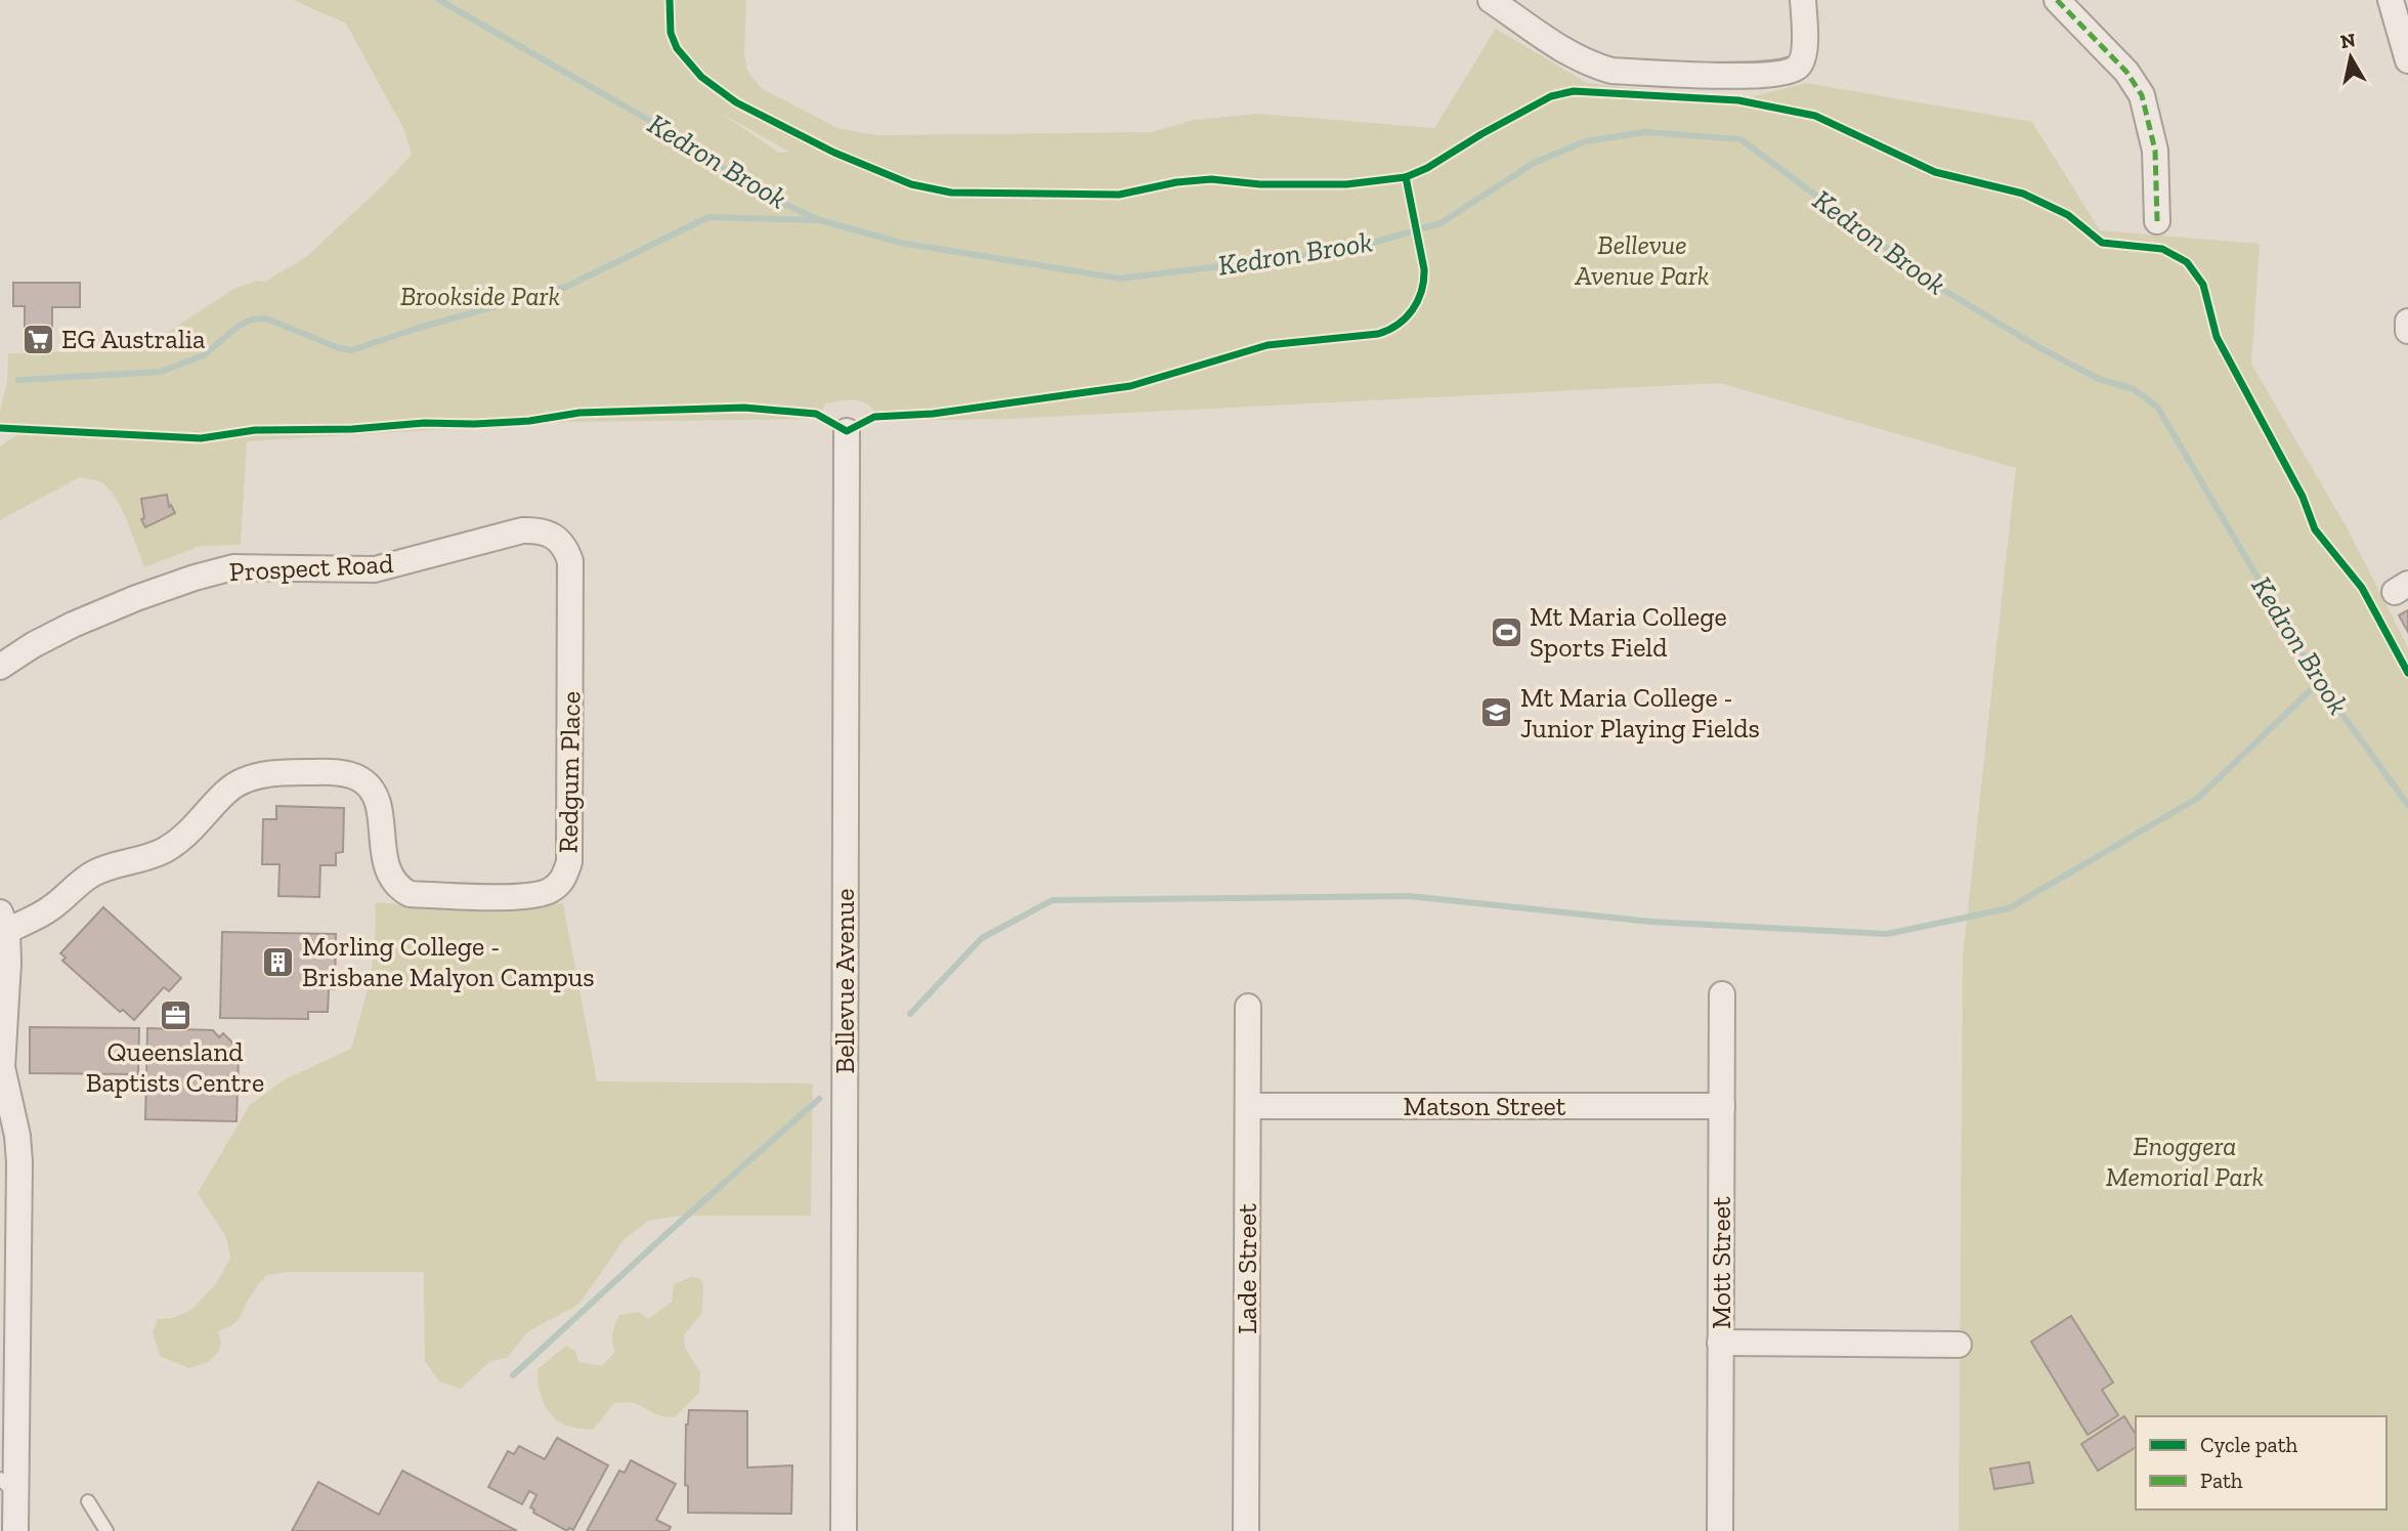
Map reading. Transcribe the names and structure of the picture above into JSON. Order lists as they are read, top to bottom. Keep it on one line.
{"streets":{"street":["Prospect Road","Redgum Place","Bellevue Avenue","Matson Street","Mott Street","Lade Street"]},"crossings":[["Prospect Road","Redgum Place"],["Matson Street","Mott Street"],["Matson Street","Lade Street"]],"water":["Kedron Brook"],"parks":["Bellevue Avenue Park","Brookside Park","Enoggera Memorial Park"],"places":{"supermarket":["EG Australia"],"sports":["Mt Maria College Sports Field"],"school or university":["Mt Maria College - Junior Playing Fields"],"building":["Morling College - Brisbane Malyon Campus"],"office":["Queensland Baptists Centre"]},"legend":["Cycle path","Path"],"north":"top"}
